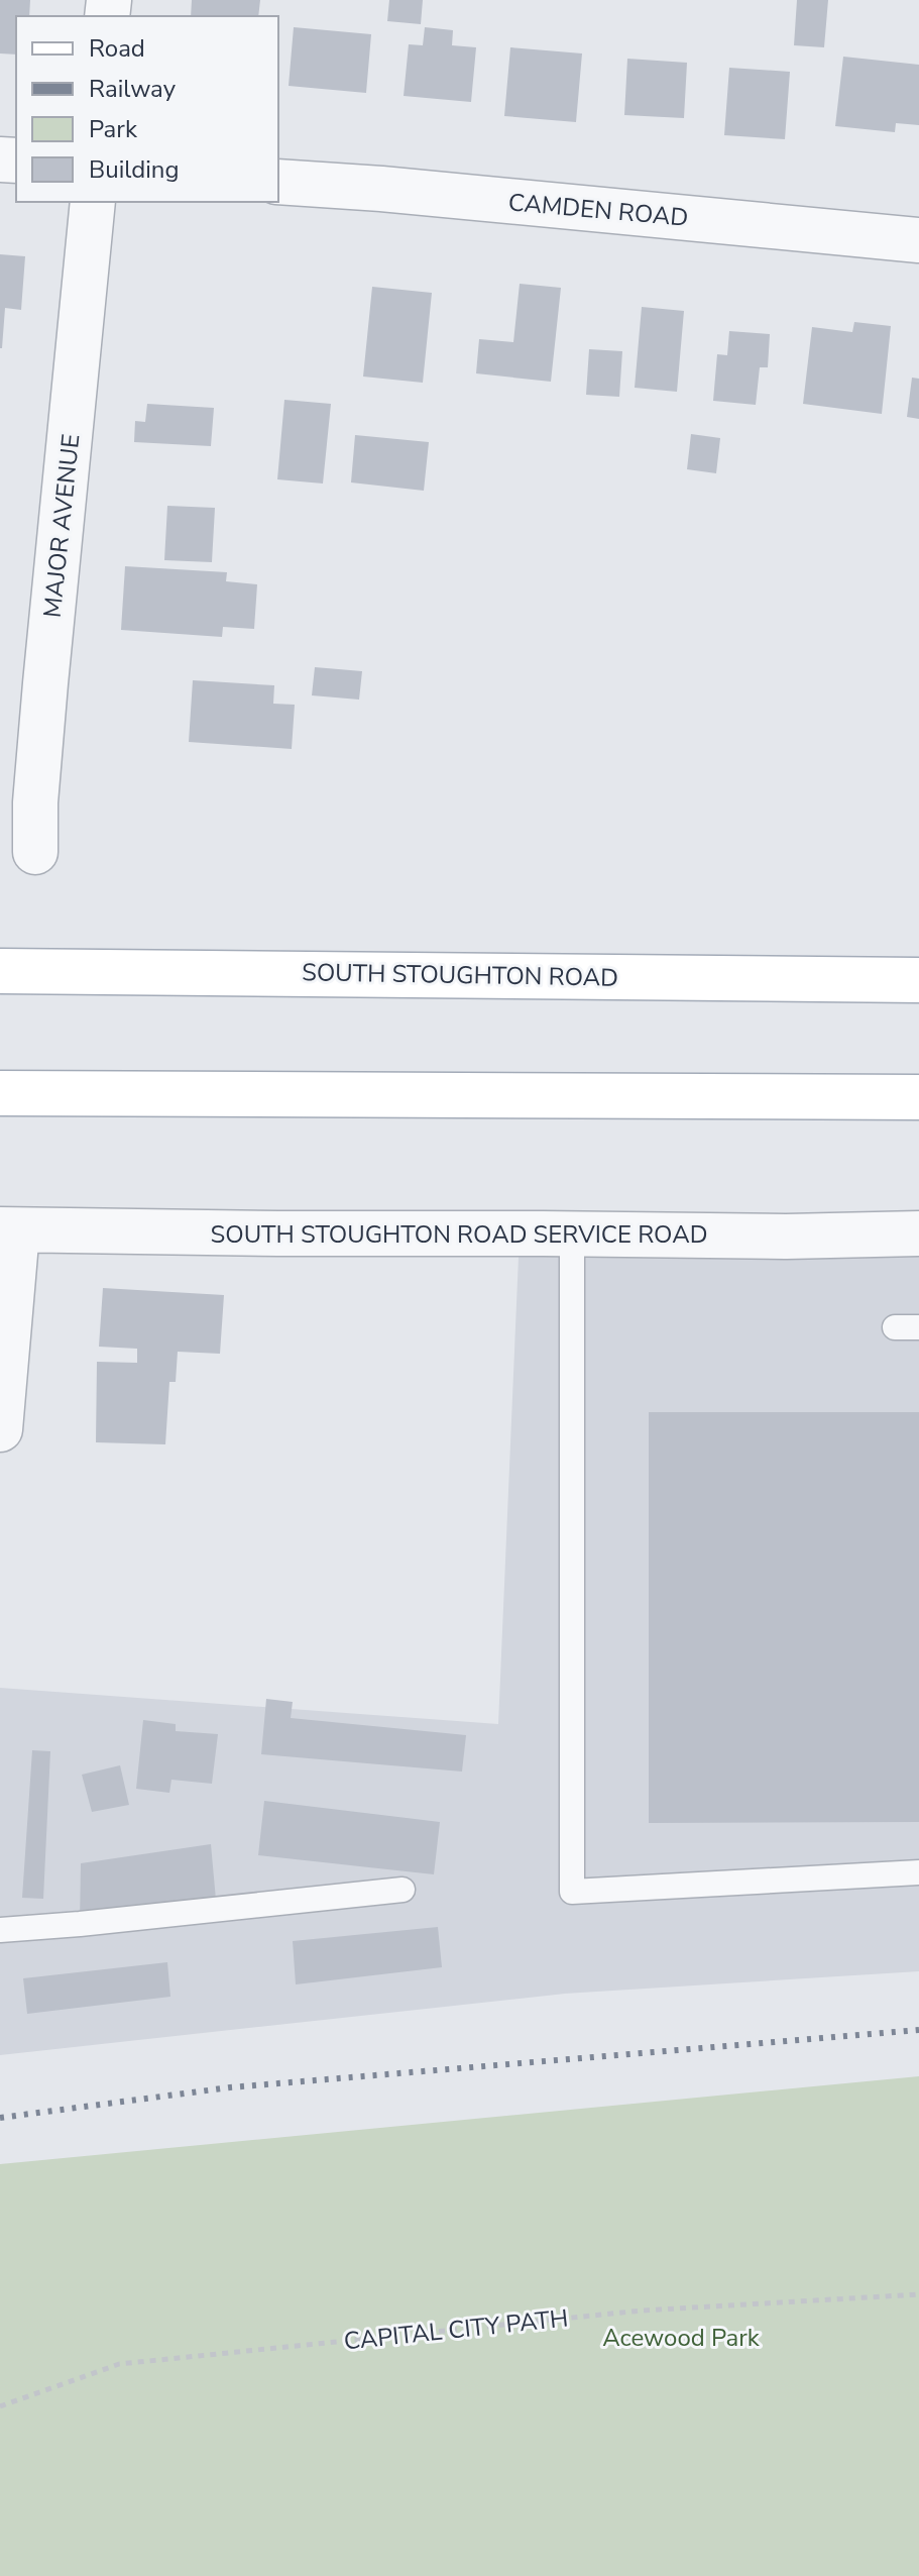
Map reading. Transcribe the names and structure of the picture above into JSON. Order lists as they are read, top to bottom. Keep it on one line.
{"streets":{"main road":["SOUTH STOUGHTON ROAD"],"street":["CAMDEN ROAD","MAJOR AVENUE","SOUTH STOUGHTON ROAD SERVICE ROAD"],"path":["CAPITAL CITY PATH"]},"parks":["Acewood Park"],"legend":["Road","Railway","Park","Building"]}
